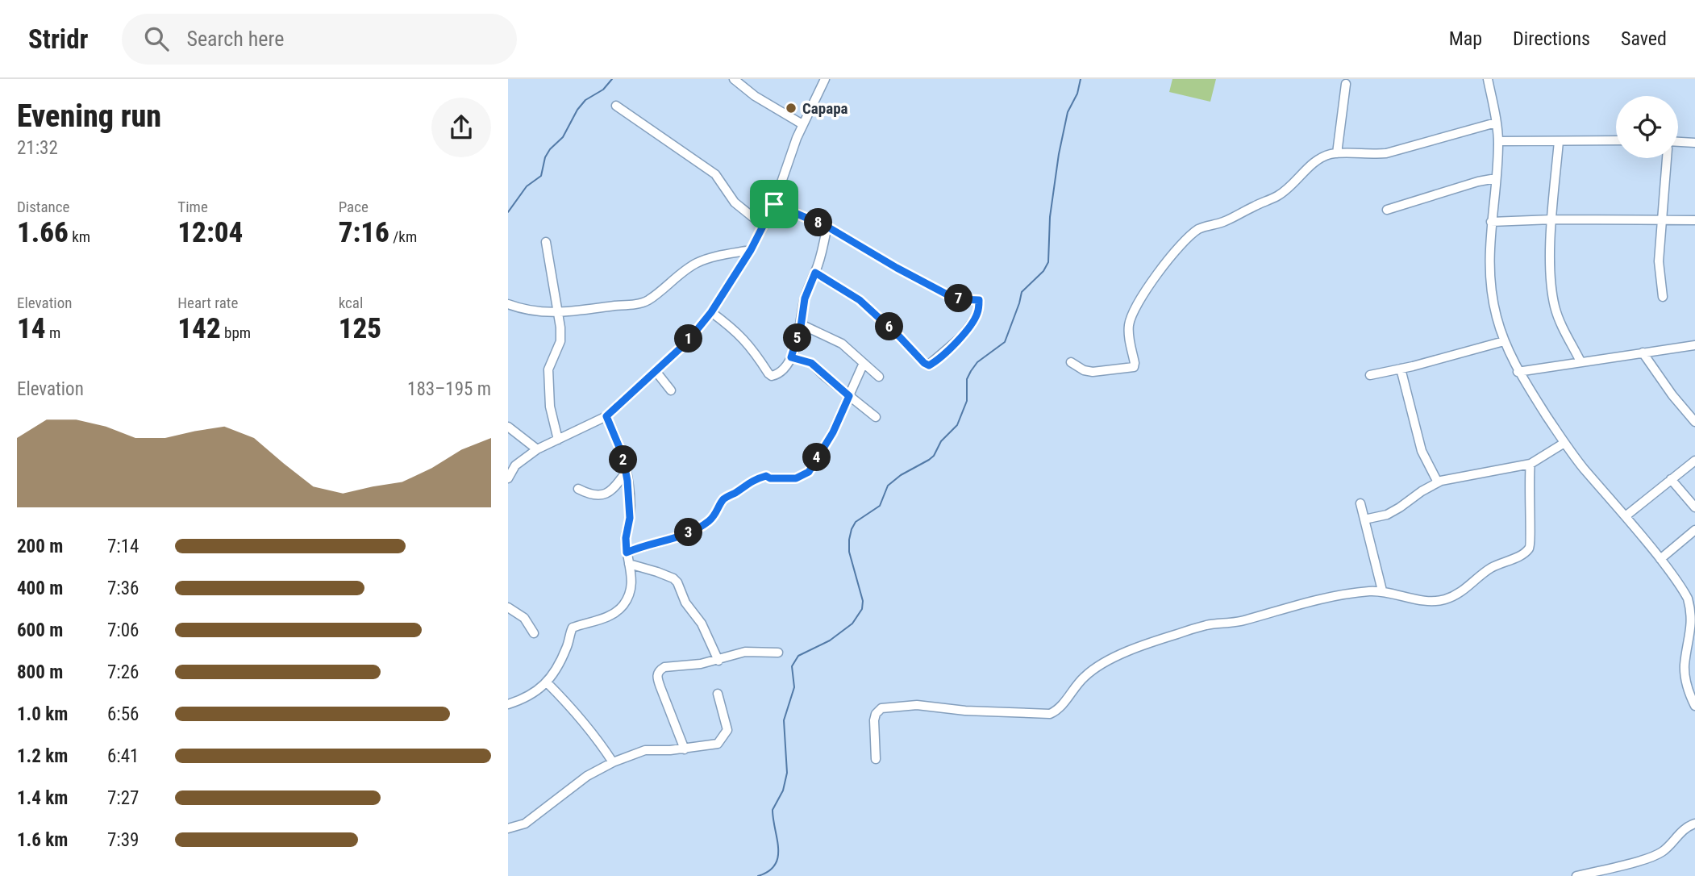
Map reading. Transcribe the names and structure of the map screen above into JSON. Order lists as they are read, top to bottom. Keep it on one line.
{"places":["Capapa"],"page":{"header":"Stridr","search":"Search here","nav":["Map","Directions","Saved"],"heading":["Evening run","21:32"],"stats":[["Distance","1.66 km"],["Time","12:04"],["Pace","7:16 /km"],["Elevation","14 m"],["Heart rate","142 bpm"],["kcal","125"]],"pins":["8","7","6","5","1","4","2","3"],"chart":["Elevation","183–195 m"],"list":[{"name":"200 m","note":"7:14"},{"name":"400 m","note":"7:36"},{"name":"600 m","note":"7:06"},{"name":"800 m","note":"7:26"},{"name":"1.0 km","note":"6:56"},{"name":"1.2 km","note":"6:41"},{"name":"1.4 km","note":"7:27"},{"name":"1.6 km","note":"7:39"}]}}
